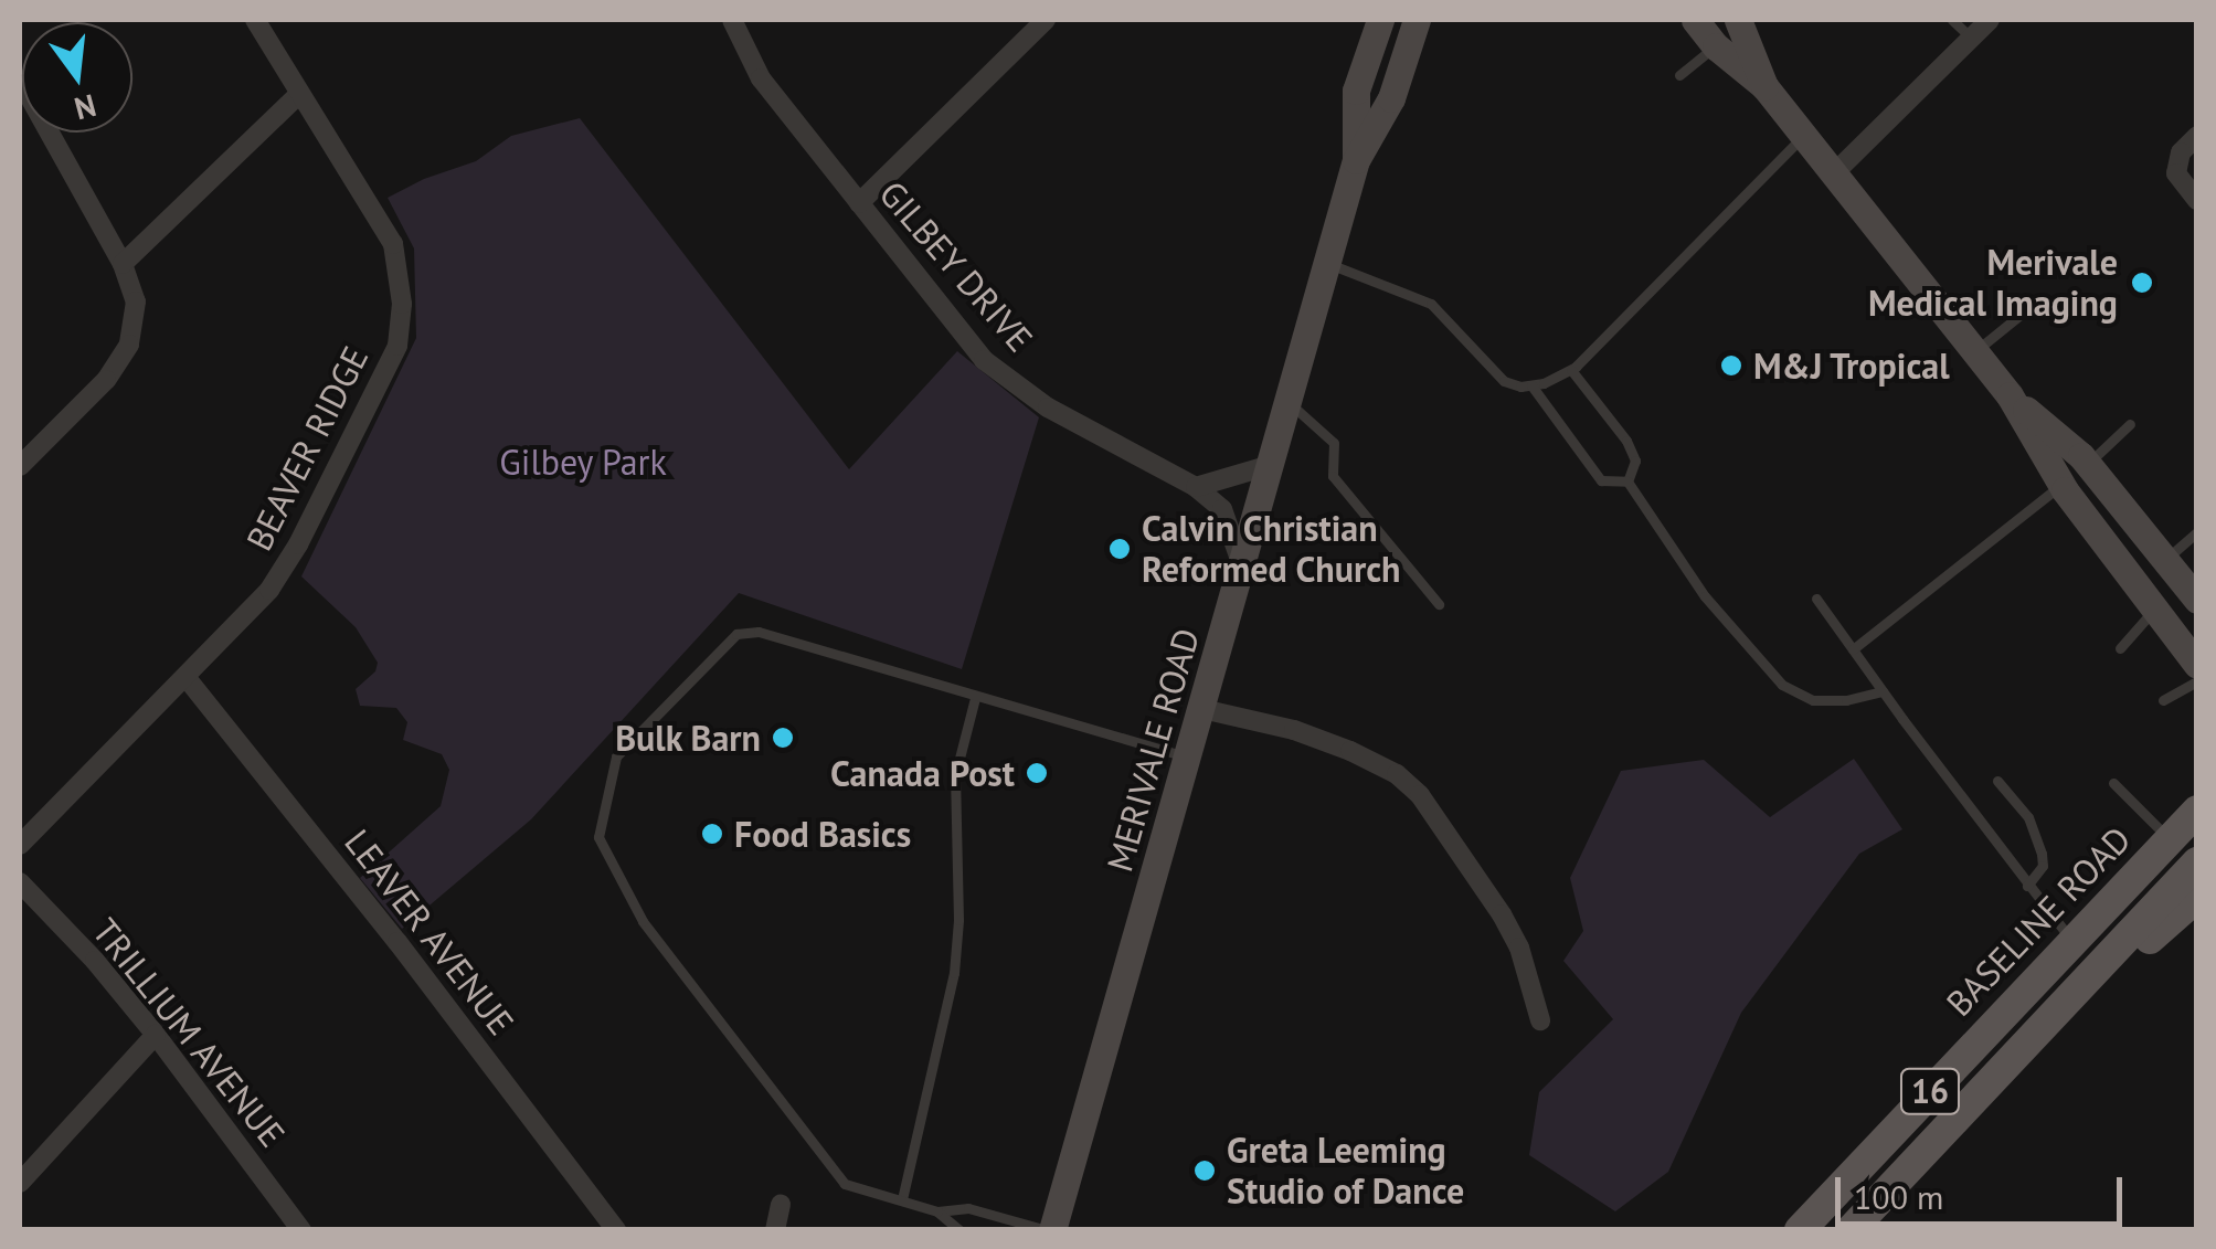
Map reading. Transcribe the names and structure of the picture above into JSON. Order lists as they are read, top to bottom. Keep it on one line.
{"streets":{"main road":["MERIVALE ROAD","BASELINE ROAD","16"],"street":["GILBEY DRIVE","BEAVER RIDGE","LEAVER AVENUE","TRILLIUM AVENUE"]},"crossings":[["GILBEY DRIVE","MERIVALE ROAD"],["BEAVER RIDGE","LEAVER AVENUE"]],"parks":["Gilbey Park"],"places":["Merivale Medical Imaging","M&J Tropical","Calvin Christian Reformed Church","Bulk Barn","Canada Post","Food Basics","Greta Leeming Studio of Dance"],"scale_bar":"100 m","north":"bottom"}
